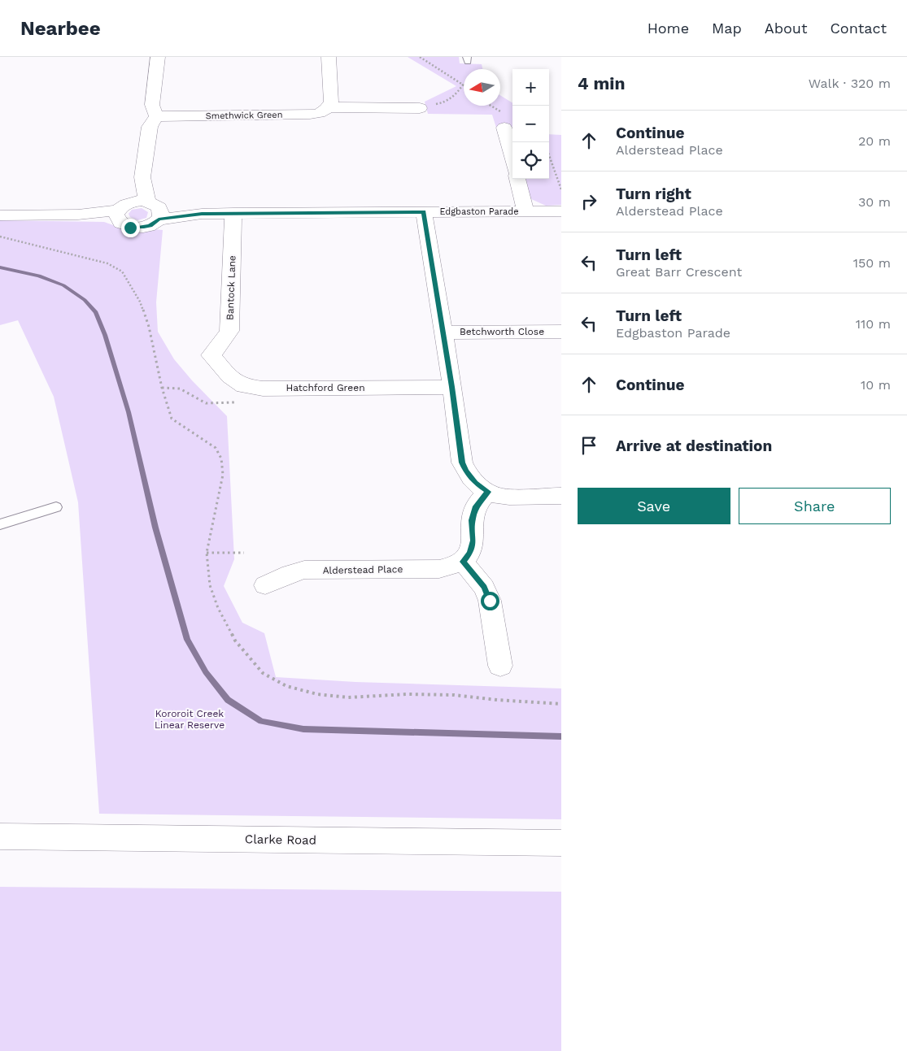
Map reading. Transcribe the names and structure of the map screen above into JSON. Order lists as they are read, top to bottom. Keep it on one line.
{"streets":{"street":["Smethwick Green","Edgbaston Parade","Bantock Lane","Betchworth Close","Hatchford Green","Alderstead Place","Clarke Road"]},"crossings":[["Edgbaston Parade","Bantock Lane"],["Bantock Lane","Hatchford Green"]],"parks":["Kororoit Creek Linear Reserve"],"north":"left","page":{"header":"Nearbee","nav":["Home","Map","About","Contact"],"heading":["4 min","Walk · 320 m"],"map_buttons":["+","−"],"list":[["Continue","Alderstead Place","20 m"],["Turn right","Alderstead Place","30 m"],["Turn left","Great Barr Crescent","150 m"],["Turn left","Edgbaston Parade","110 m"],["Continue","10 m"],"Arrive at destination"],"buttons":["Save","Share"]}}
